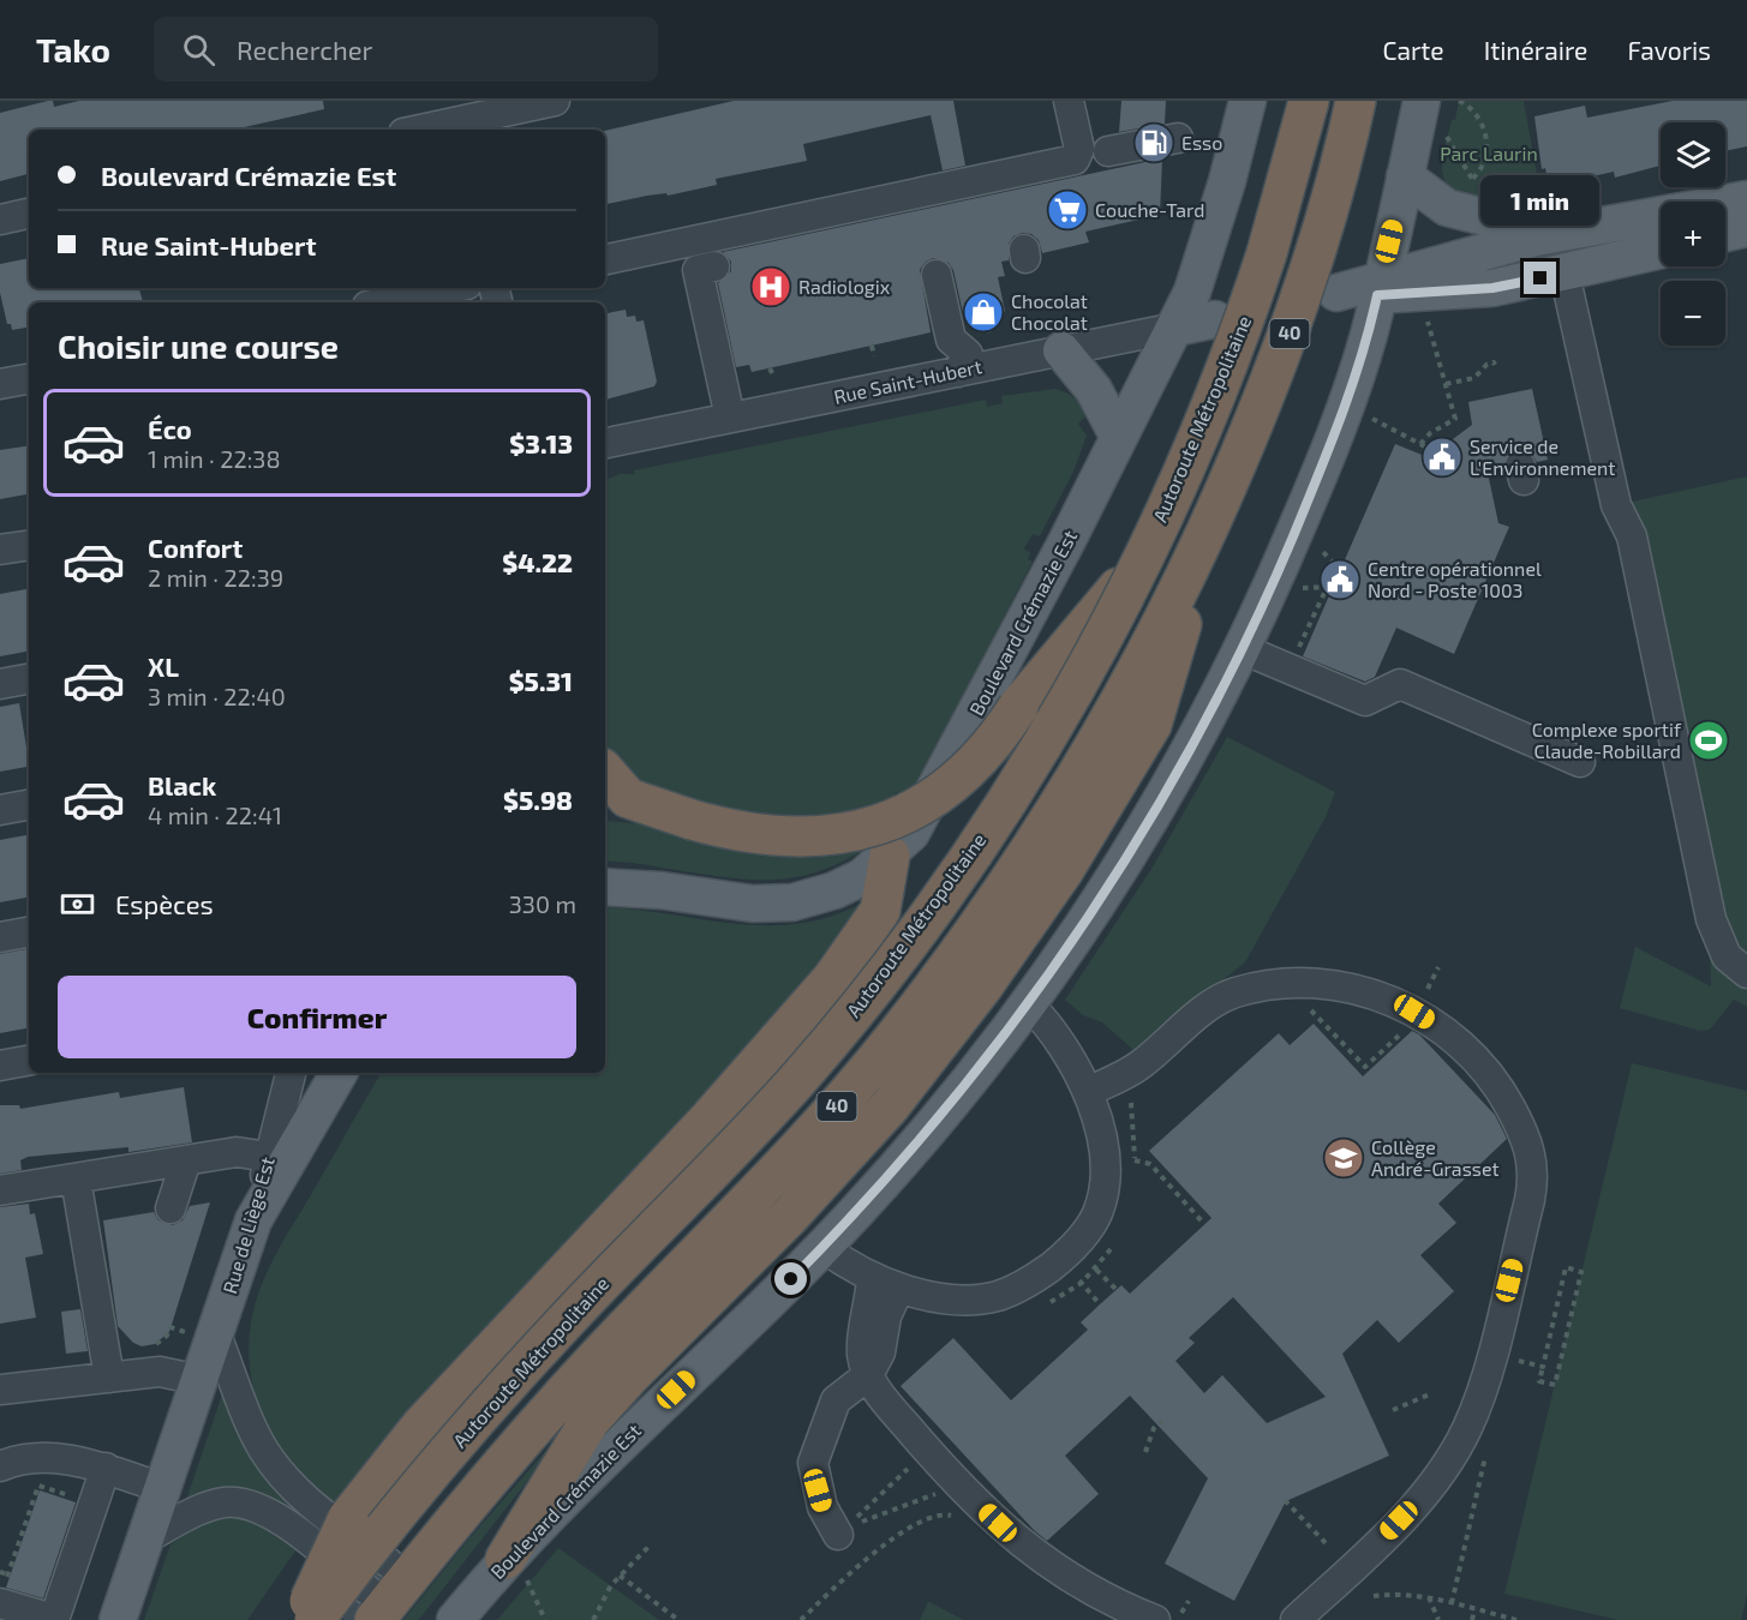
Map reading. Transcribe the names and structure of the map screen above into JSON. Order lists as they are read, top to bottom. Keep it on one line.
{"streets":{"highway":["40","Autoroute Métropolitaine"],"main road":["Rue Saint-Hubert","Boulevard Crémazie Est","Rue de Liège Est"]},"crossings":[["Rue Saint-Hubert","Boulevard Crémazie Est"]],"parks":["Parc Laurin"],"places":{"fuel station":["Esso"],"supermarket":["Couche-Tard"],"hospital":["Radiologix"],"shop":["Chocolat Chocolat"],"public building":["Service de L'Environnement","Centre opérationnel Nord - Poste 1003"],"sports":["Complexe sportif Claude-Robillard"],"school or university":["Collège André-Grasset"]},"page":{"header":"Tako","search":"Rechercher","nav":["Carte","Itinéraire","Favoris"],"map_buttons":["+","−"],"banner":["Boulevard Crémazie Est","Rue Saint-Hubert"],"bubble":"1 min","heading":"Choisir une course","list":[{"name":"Éco","note":"1 min · 22:38","value":"$3.13"},{"name":"Confort","note":"2 min · 22:39","value":"$4.22"},{"name":"XL","note":"3 min · 22:40","value":"$5.31"},{"name":"Black","note":"4 min · 22:41","value":"$5.98"}],"pay":["Espèces","330 m"],"buttons":"Confirmer"}}
